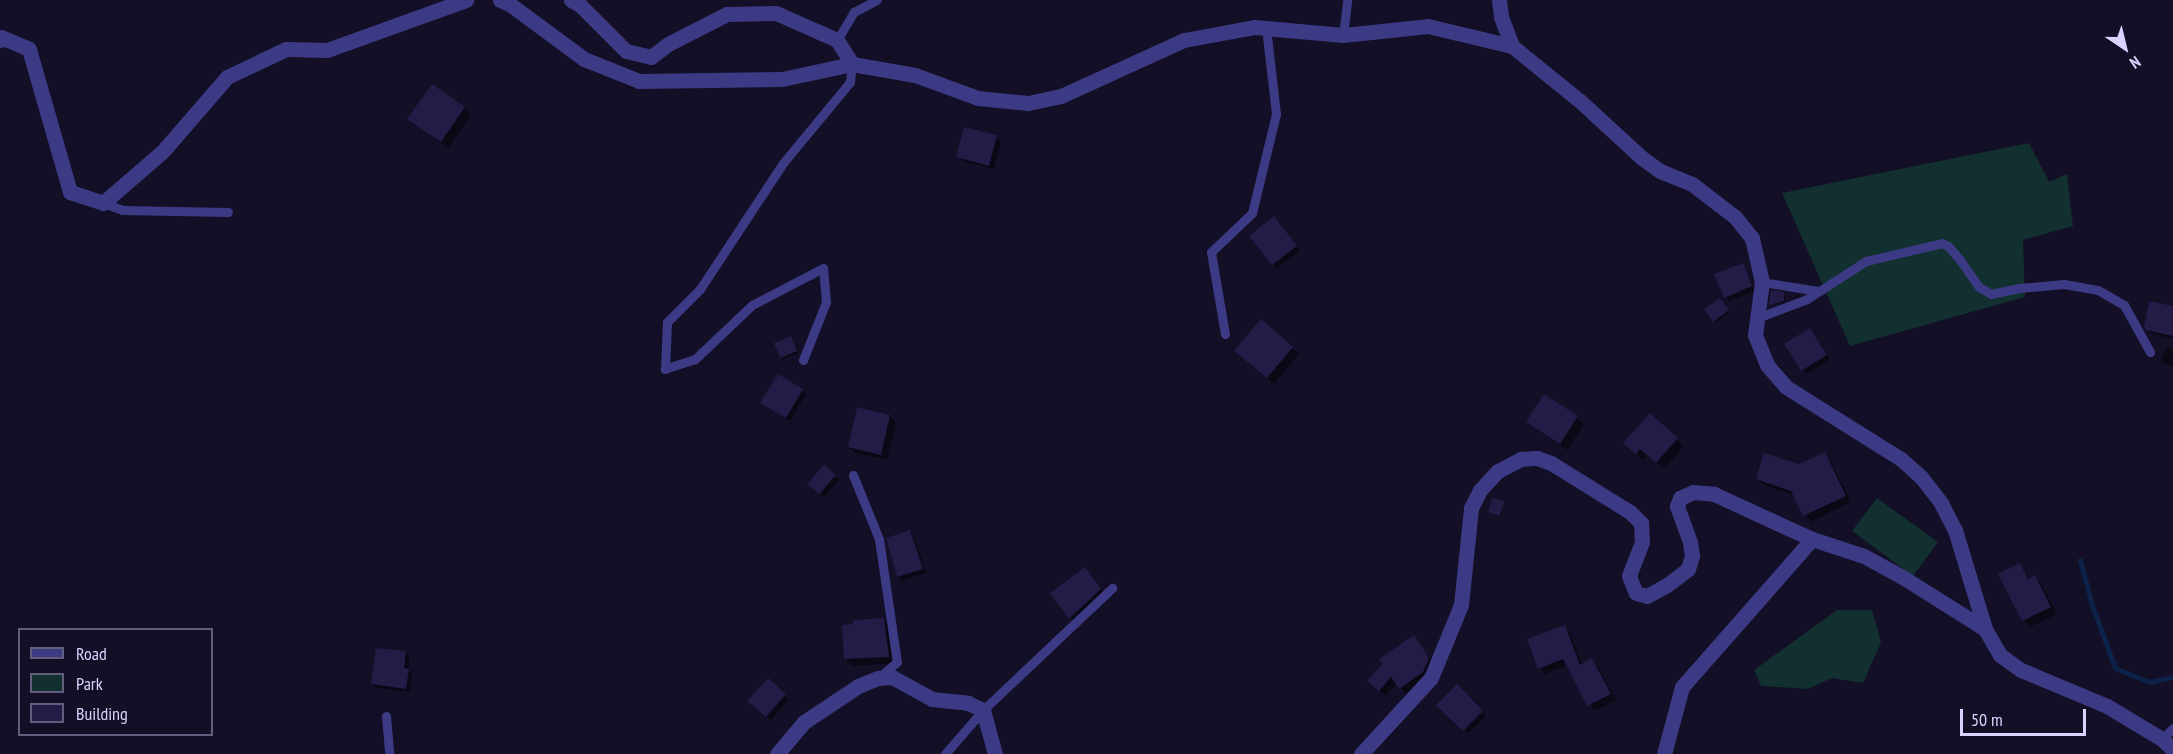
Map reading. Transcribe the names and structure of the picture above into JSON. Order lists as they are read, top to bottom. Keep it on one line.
{"legend":["Road","Park","Building"],"scale_bar":"50 m","north":"bottom right"}
